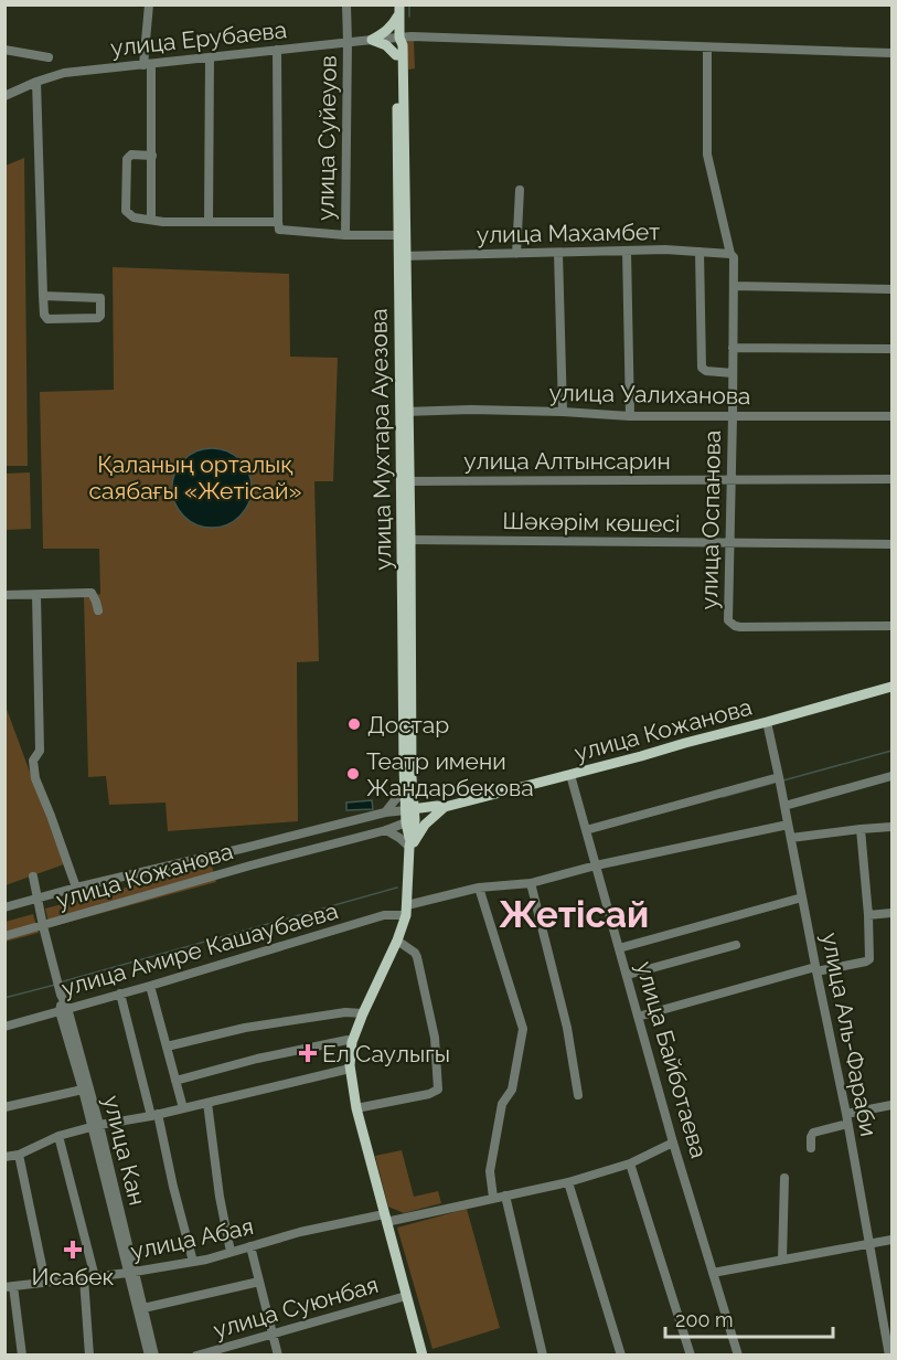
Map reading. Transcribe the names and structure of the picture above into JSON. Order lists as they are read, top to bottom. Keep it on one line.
{"streets":{"main road":["улица Мухтара Ауезова","улица Кожанова"],"street":["улица Ерубаева","улица Суйеуов","улица Махамбет","улица Уалиханова","улица Алтынсарин","улица Оспанова","Шәкәрім көшесі","улица Амире Кашаубаева","улица Аль-Фараби","улица Байботаева","улица Кан","улица Абая","улица Суюнбая"]},"crossings":[["улица Ерубаева","улица Суйеуов"],["улица Ерубаева","улица Мухтара Ауезова"],["улица Ерубаева","улица Оспанова"],["улица Махамбет","улица Мухтара Ауезова"],["улица Махамбет","улица Оспанова"],["улица Уалиханова","улица Мухтара Ауезова"],["улица Уалиханова","улица Оспанова"],["улица Мухтара Ауезова","улица Алтынсарин"],["улица Мухтара Ауезова","Шәкәрім көшесі"],["улица Мухтара Ауезова","улица Кожанова"],["улица Мухтара Ауезова","улица Амире Кашаубаева"],["улица Мухтара Ауезова","улица Абая"],["улица Мухтара Ауезова","улица Суюнбая"],["улица Алтынсарин","улица Оспанова"],["улица Оспанова","Шәкәрім көшесі"],["улица Кожанова","улица Аль-Фараби"],["улица Кожанова","улица Байботаева"],["улица Кожанова","улица Кан"],["улица Амире Кашаубаева","улица Аль-Фараби"],["улица Амире Кашаубаева","улица Байботаева"],["улица Амире Кашаубаева","улица Кан"],["улица Байботаева","улица Абая"],["улица Кан","улица Абая"]],"districts":["Жетісай"],"parks":["Қаланың орталық саябағы «Жетісай»"],"places":{"other":["Достар","Театр имени Жандарбекова"],"health":["Ел Саулыгы","Иcабек"]},"scale_bar":"200 m"}
